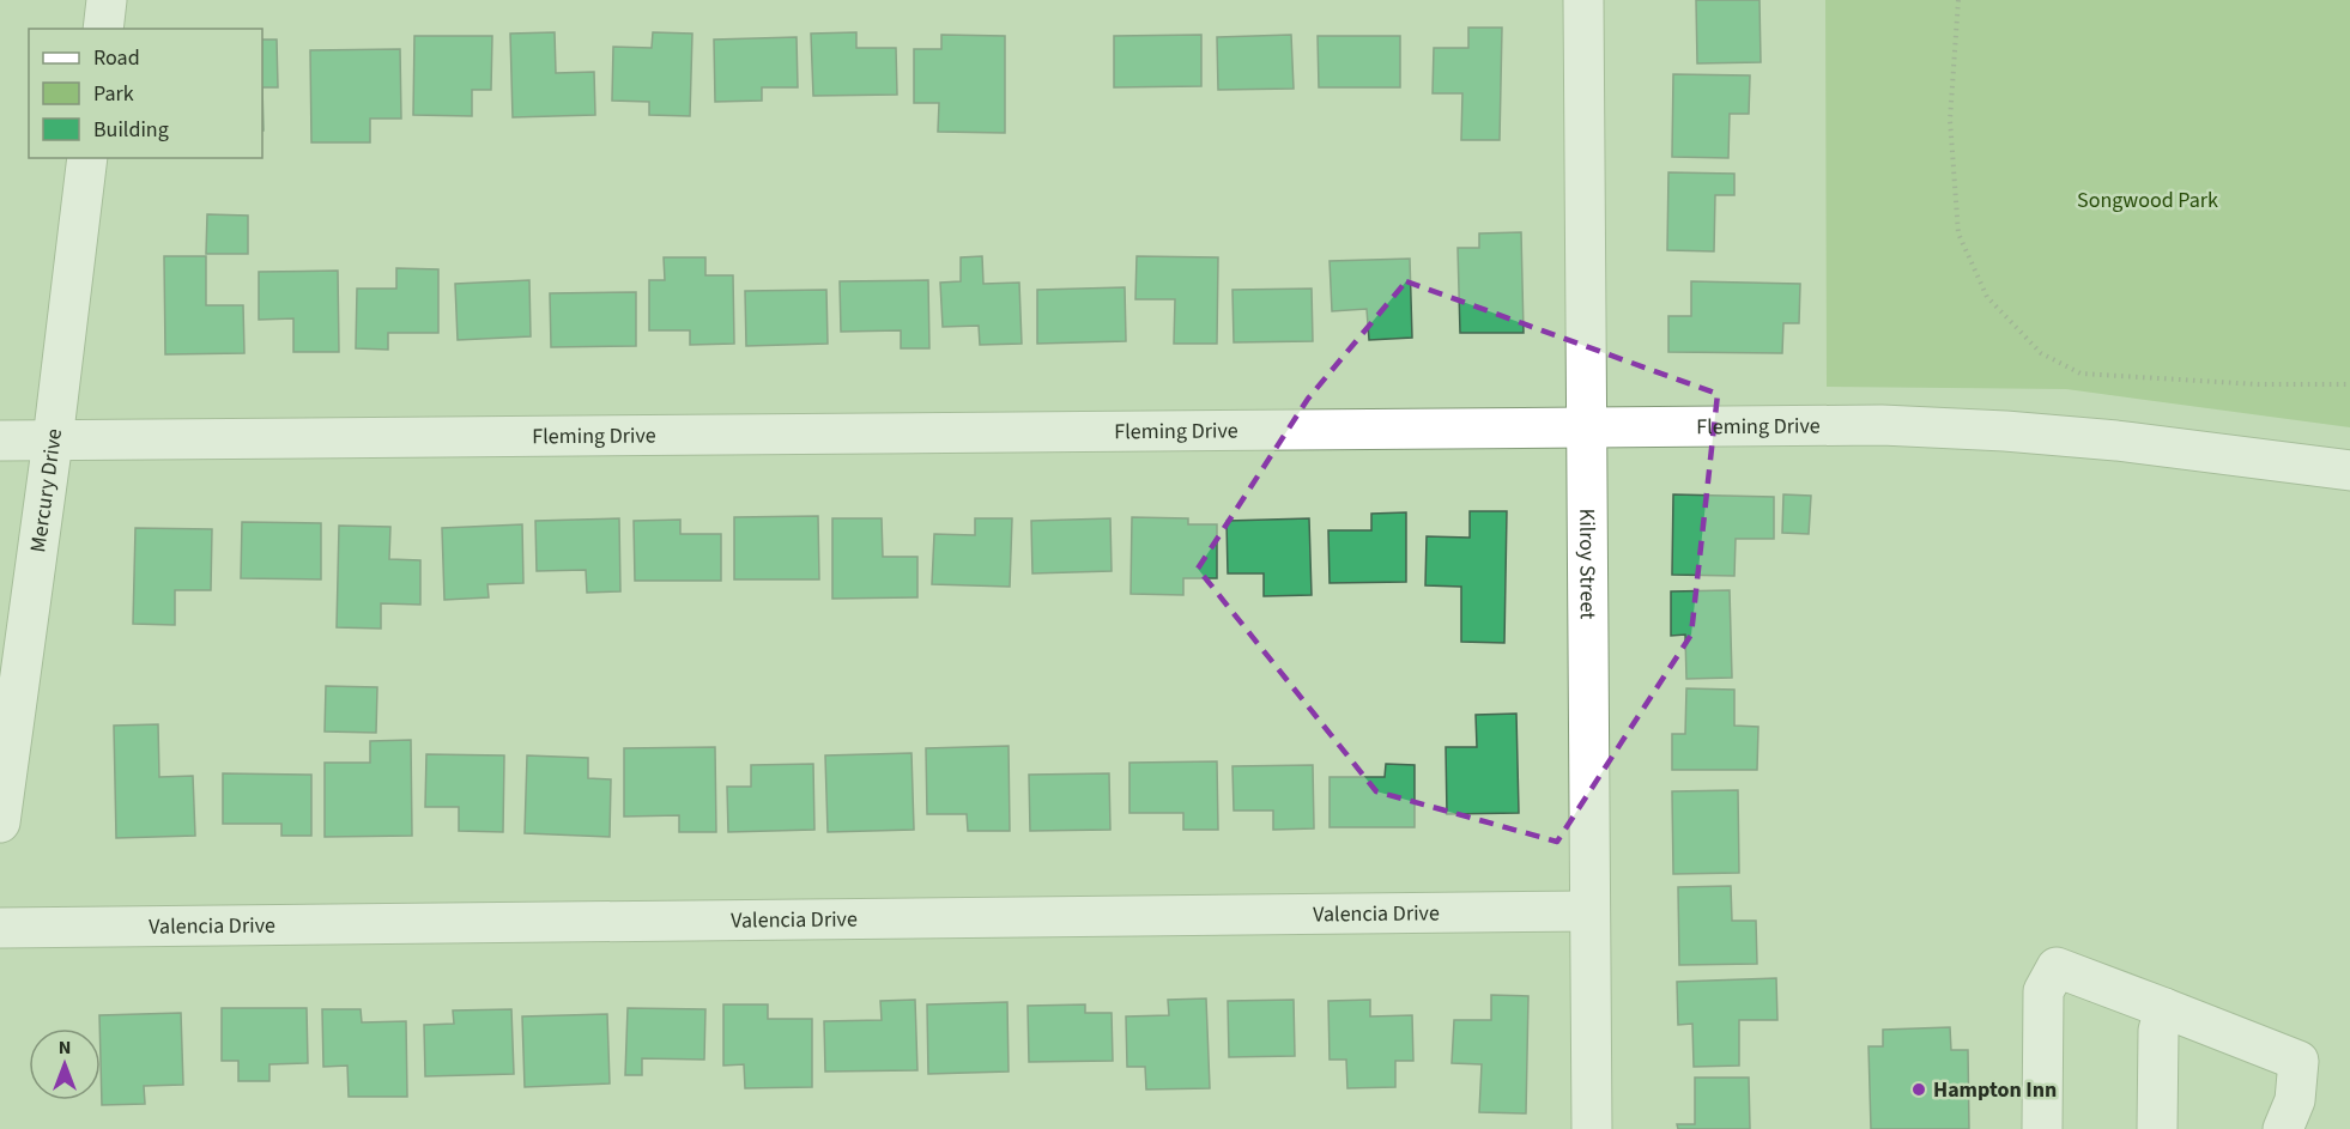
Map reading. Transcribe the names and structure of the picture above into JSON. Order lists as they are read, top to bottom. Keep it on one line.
{"streets":{"street":["Fleming Drive","Mercury Drive","Kilroy Street","Valencia Drive"]},"crossings":[["Fleming Drive","Mercury Drive"],["Fleming Drive","Kilroy Street"],["Kilroy Street","Valencia Drive"]],"parks":["Songwood Park"],"places":["Hampton Inn"],"legend":["Road","Park","Building"],"north":"top"}
